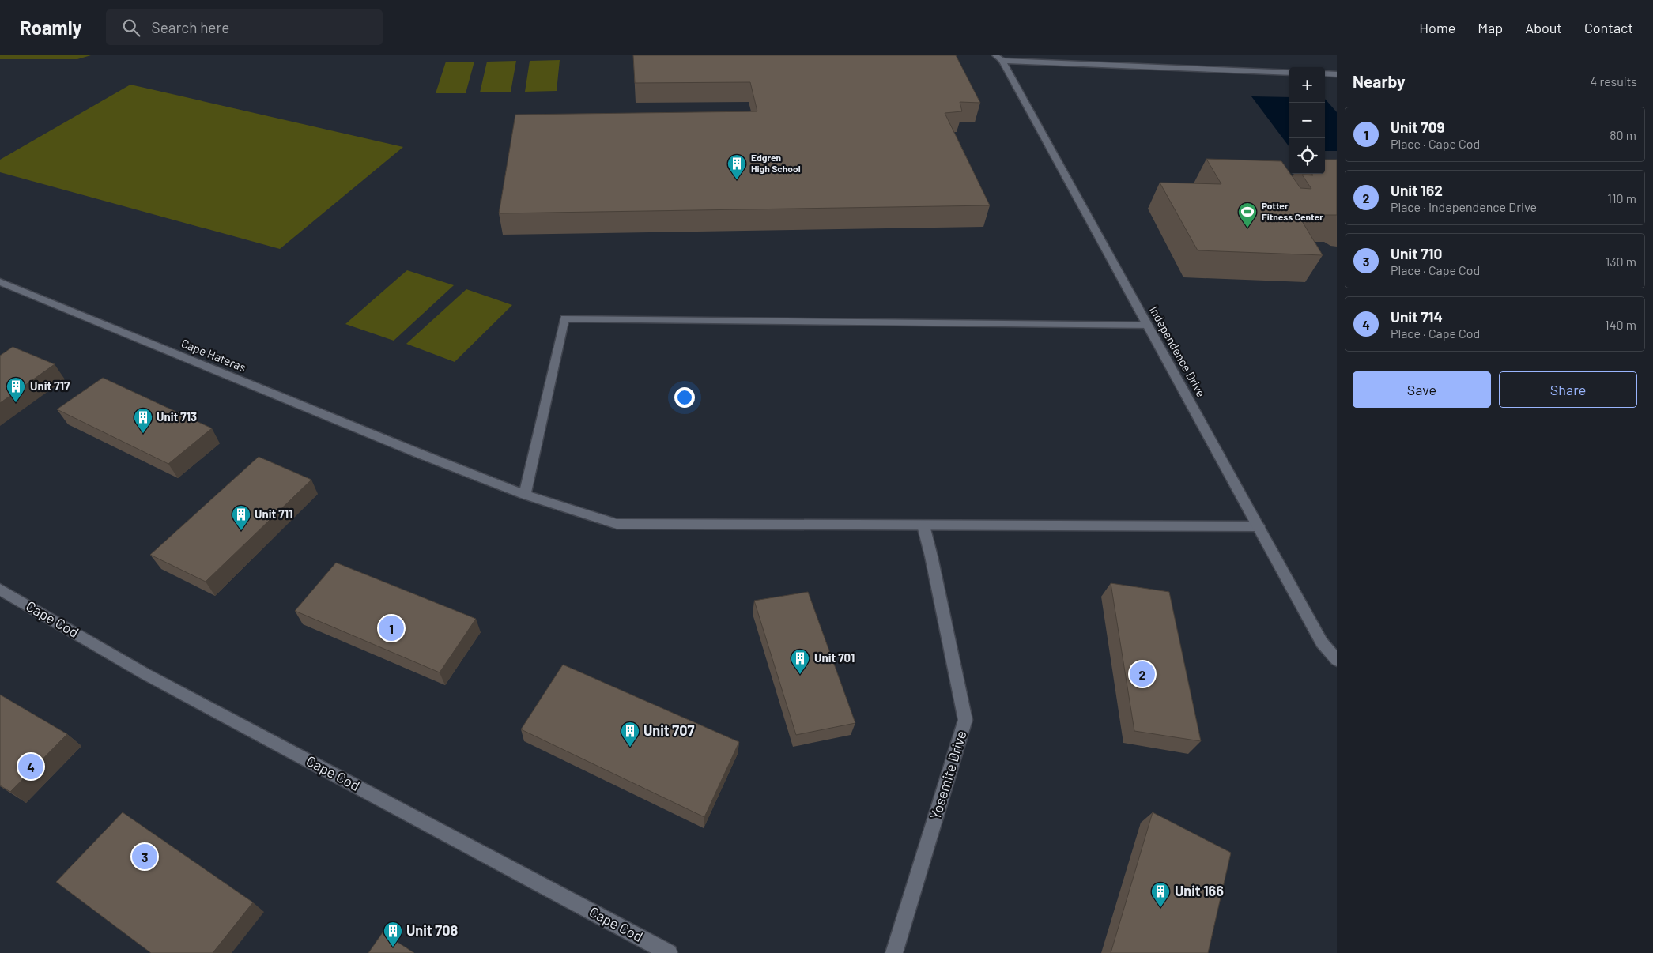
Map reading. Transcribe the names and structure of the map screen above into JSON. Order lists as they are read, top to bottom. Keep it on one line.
{"streets":{"street":["Independence Drive","Cape Hateras","Cape Cod","Yosemite Drive"]},"crossings":[["Independence Drive","Cape Hateras"],["Cape Hateras","Yosemite Drive"]],"places":{"building":["Edgren High School","Unit 717","Unit 713","Unit 711","Unit 701","Unit 707","Unit 166","Unit 708"],"sports":["Potter Fitness Center"]},"page":{"header":"Roamly","search":"Search here","nav":["Home","Map","About","Contact"],"heading":["Nearby","4 results"],"map_buttons":["+","−"],"list":[{"mark":"1","name":"Unit 709","note":"Place · Cape Cod","value":"80 m"},{"mark":"2","name":"Unit 162","note":"Place · Independence Drive","value":"110 m"},{"mark":"3","name":"Unit 710","note":"Place · Cape Cod","value":"130 m"},{"mark":"4","name":"Unit 714","note":"Place · Cape Cod","value":"140 m"}],"buttons":["Save","Share"],"pins":["1","2","4","3"]}}
